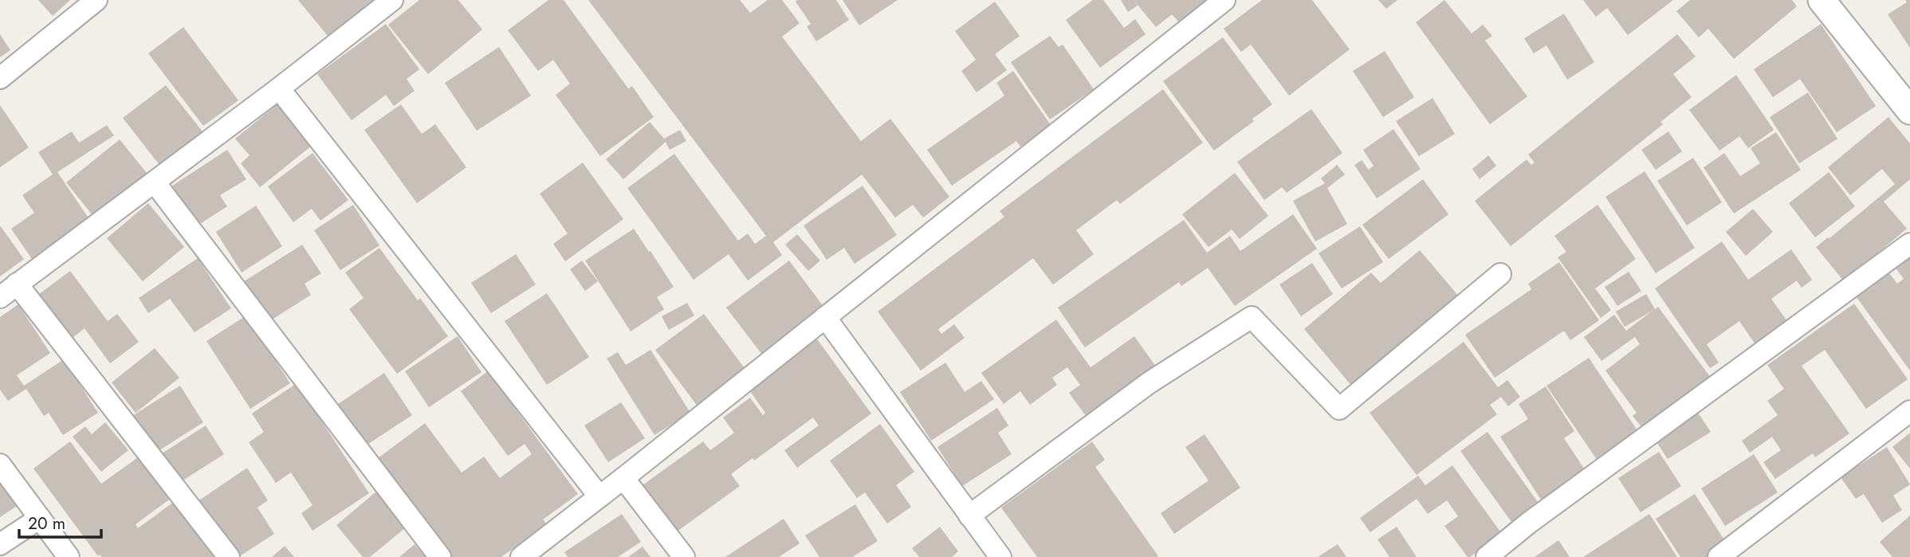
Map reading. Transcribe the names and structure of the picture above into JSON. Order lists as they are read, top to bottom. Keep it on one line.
{"scale_bar":"20 m"}
